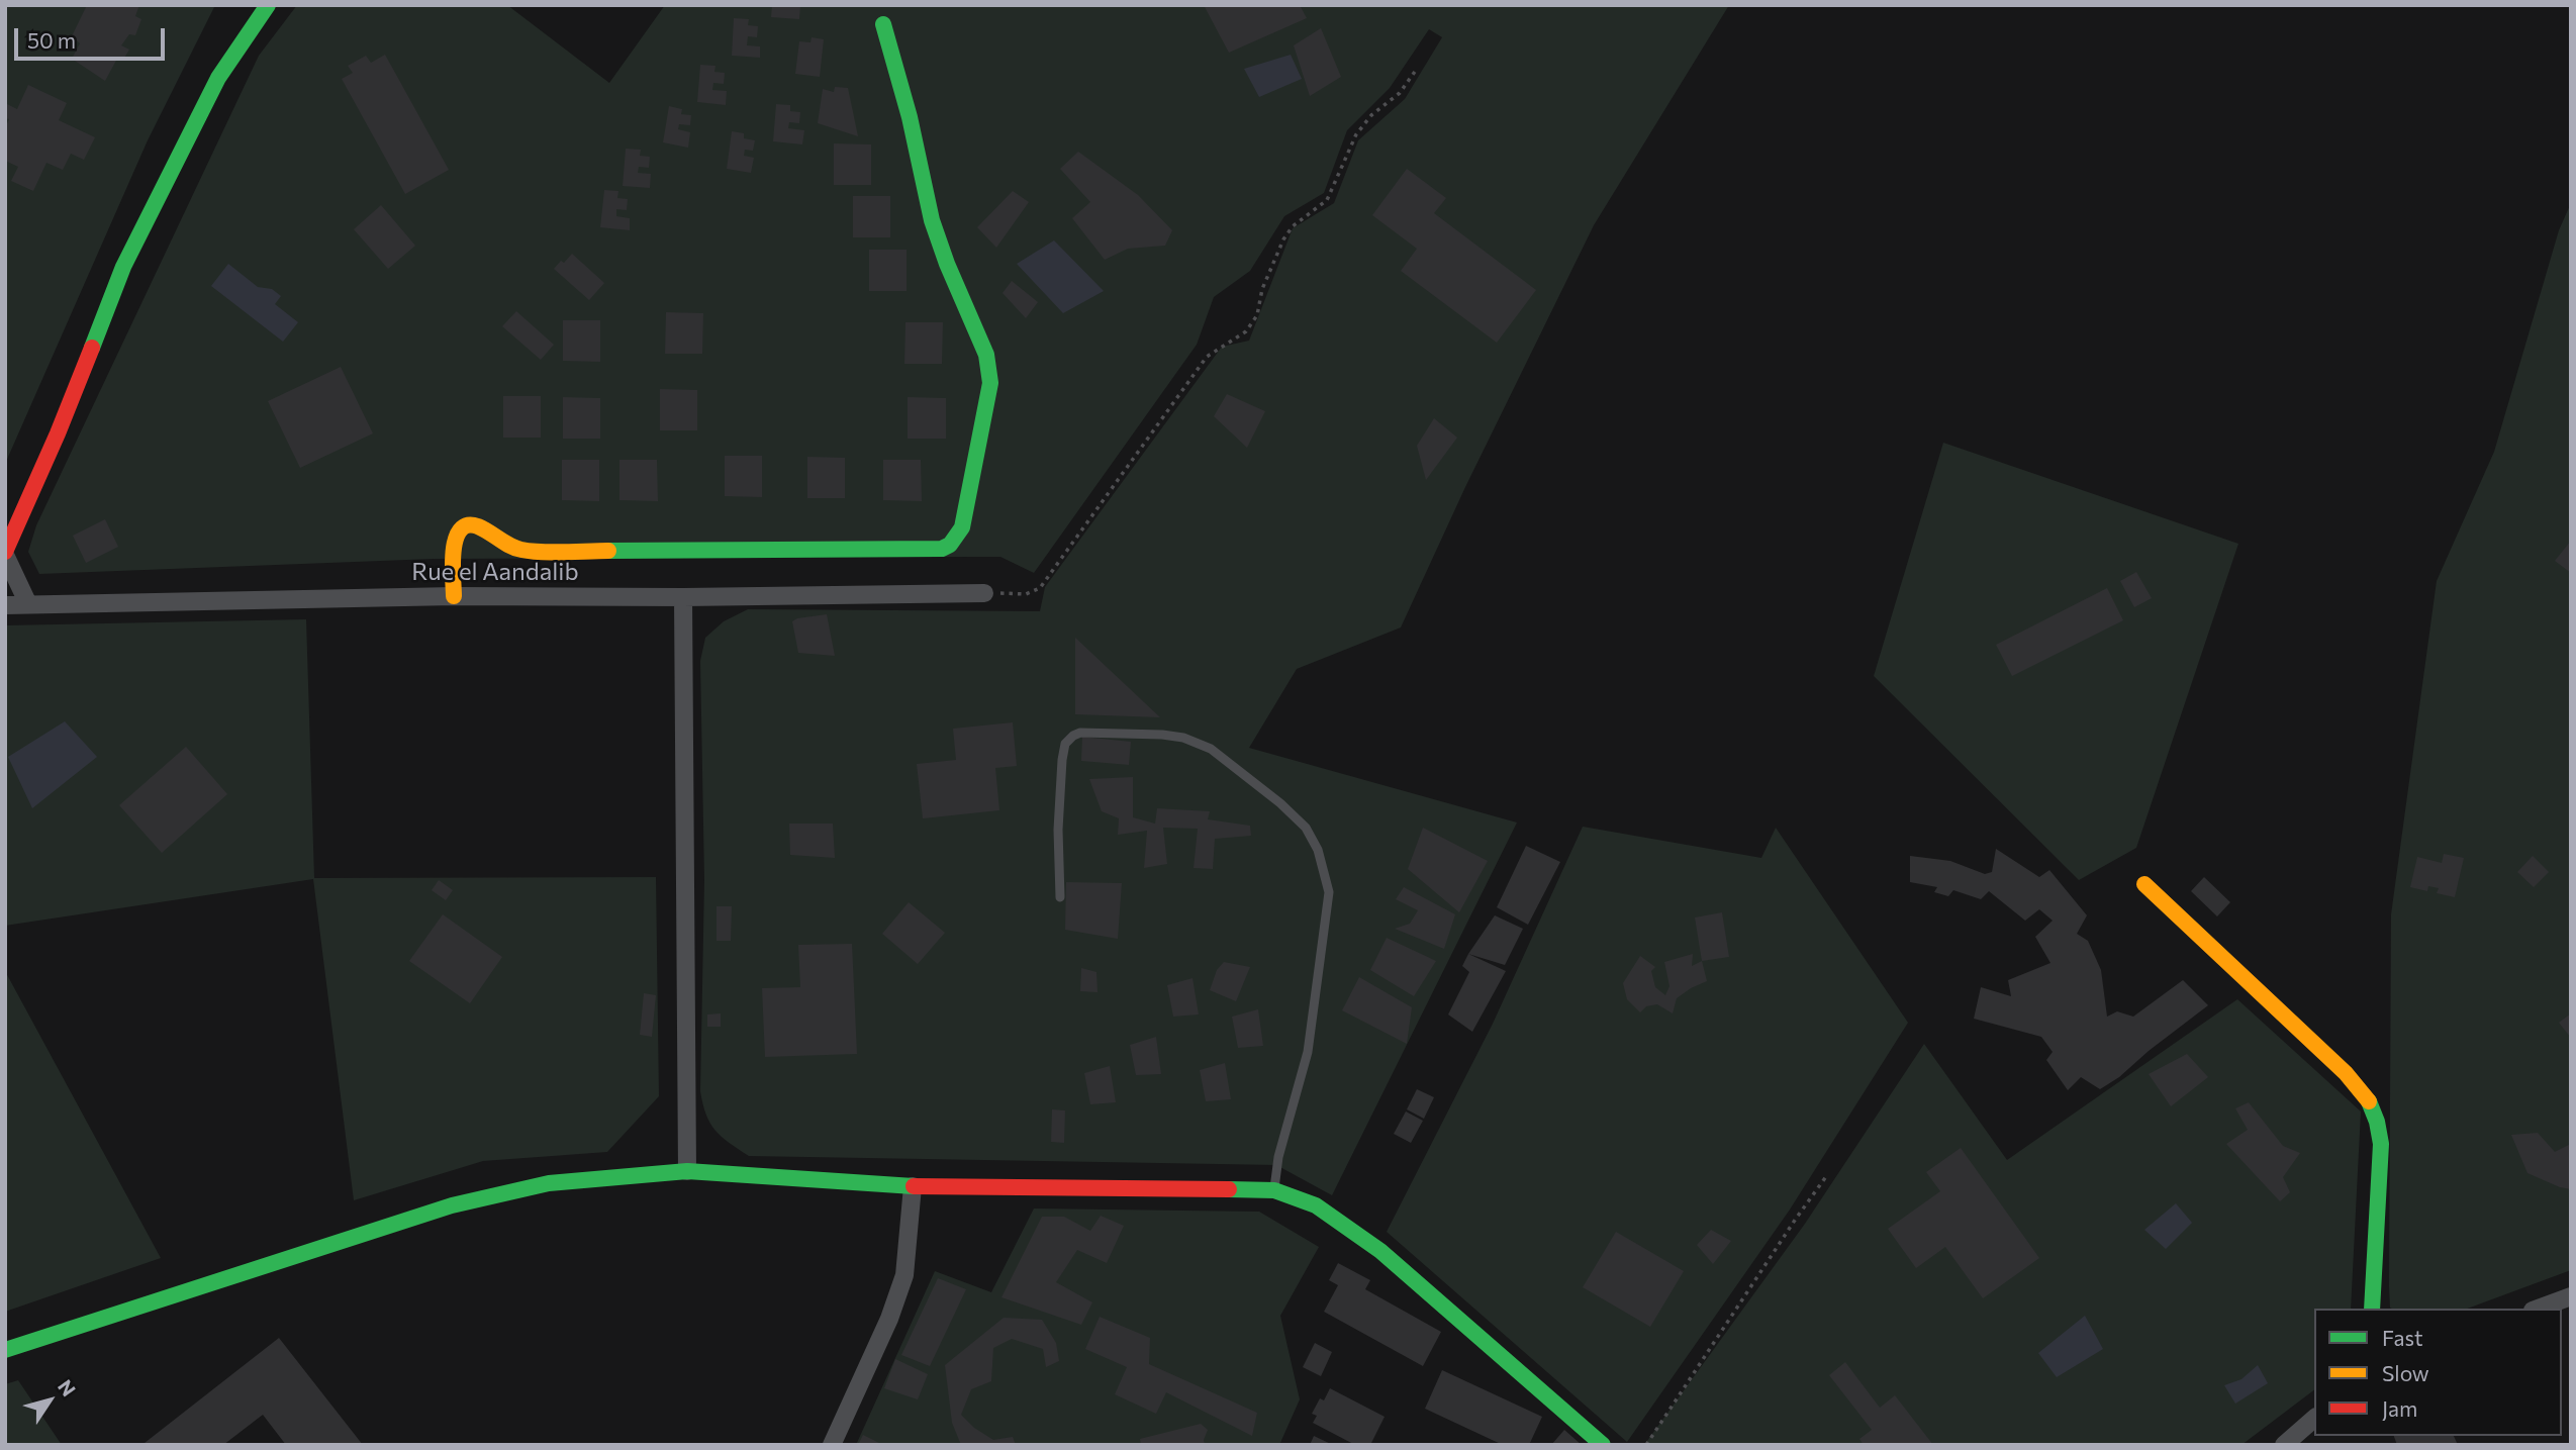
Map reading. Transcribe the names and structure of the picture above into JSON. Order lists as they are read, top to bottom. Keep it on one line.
{"streets":{"street":["Rue el Aandalib"]},"legend":["Fast","Slow","Jam"],"scale_bar":"50 m","north":"top right"}
